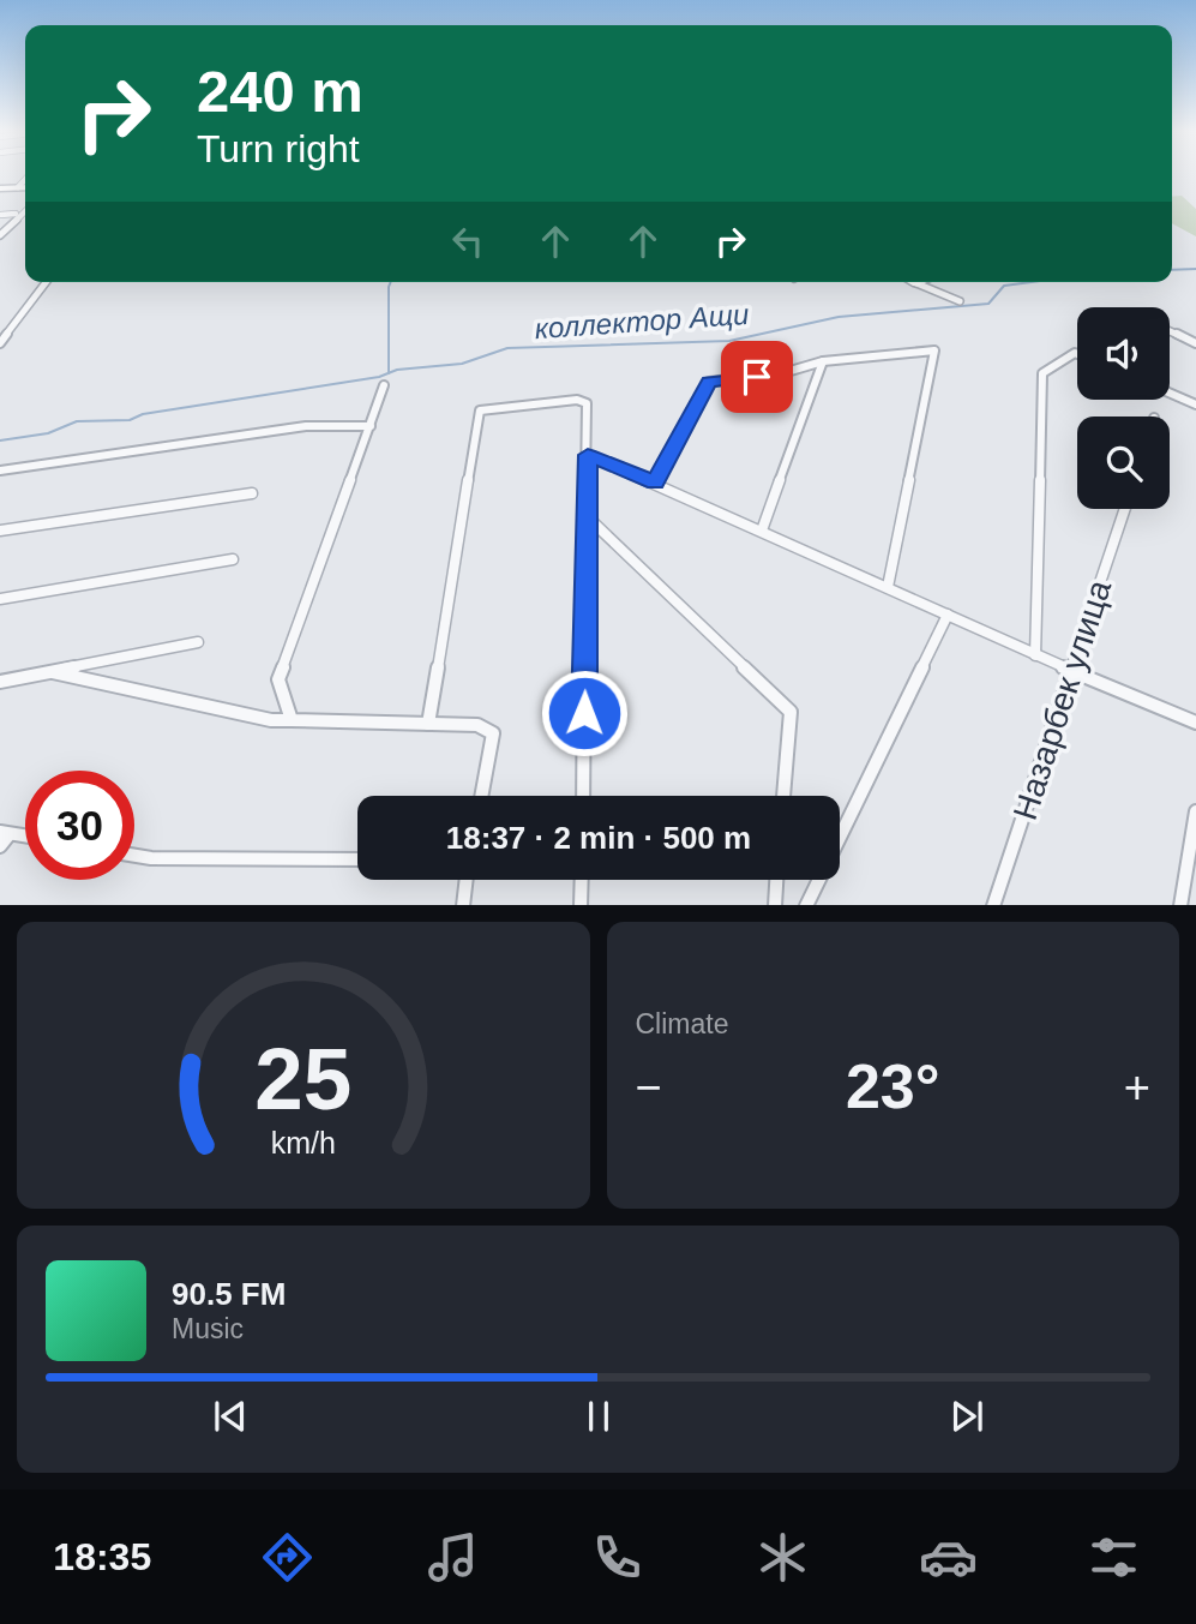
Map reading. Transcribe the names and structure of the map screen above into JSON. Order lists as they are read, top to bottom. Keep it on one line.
{"streets":{"street":["Назарбек улица"]},"water":["коллектор Ащи"],"page":{"turn":["240 m","Turn right"],"limit":"30","trip":"18:37 · 2 min · 500 m","tile":"Climate","heat":["−","23°","+"],"song":["90.5 FM","Music"],"tabs":"18:35","gauge":["25","km/h"]}}
